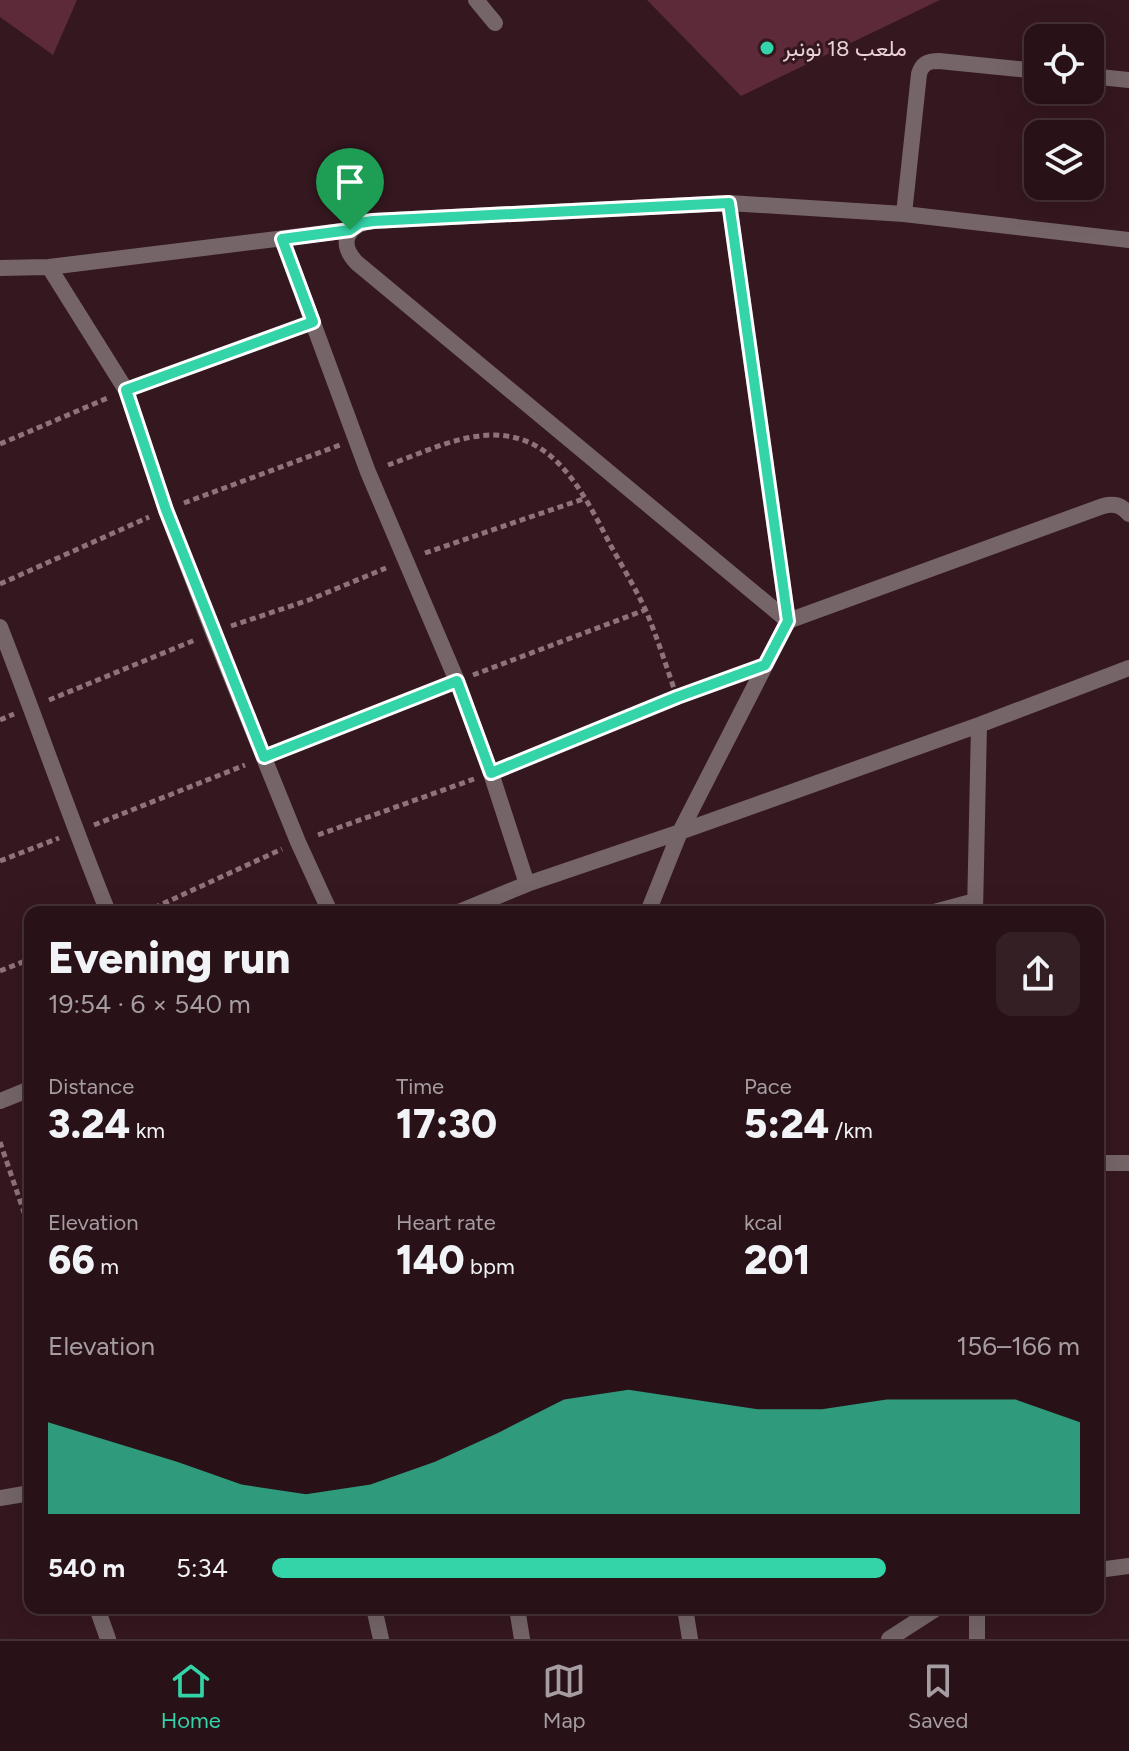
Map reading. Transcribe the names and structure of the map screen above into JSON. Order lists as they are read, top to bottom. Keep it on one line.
{"places":["ملعب 18 نونبر"],"page":{"heading":["Evening run","19:54 · 6 × 540 m"],"stats":[["Distance","3.24 km"],["Time","17:30"],["Pace","5:24 /km"],["Elevation","66 m"],["Heart rate","140 bpm"],["kcal","201"]],"chart":["Elevation","156–166 m"],"list":[{"name":"540 m","note":"5:34"}],"tabs":["Home","Map","Saved"]}}
